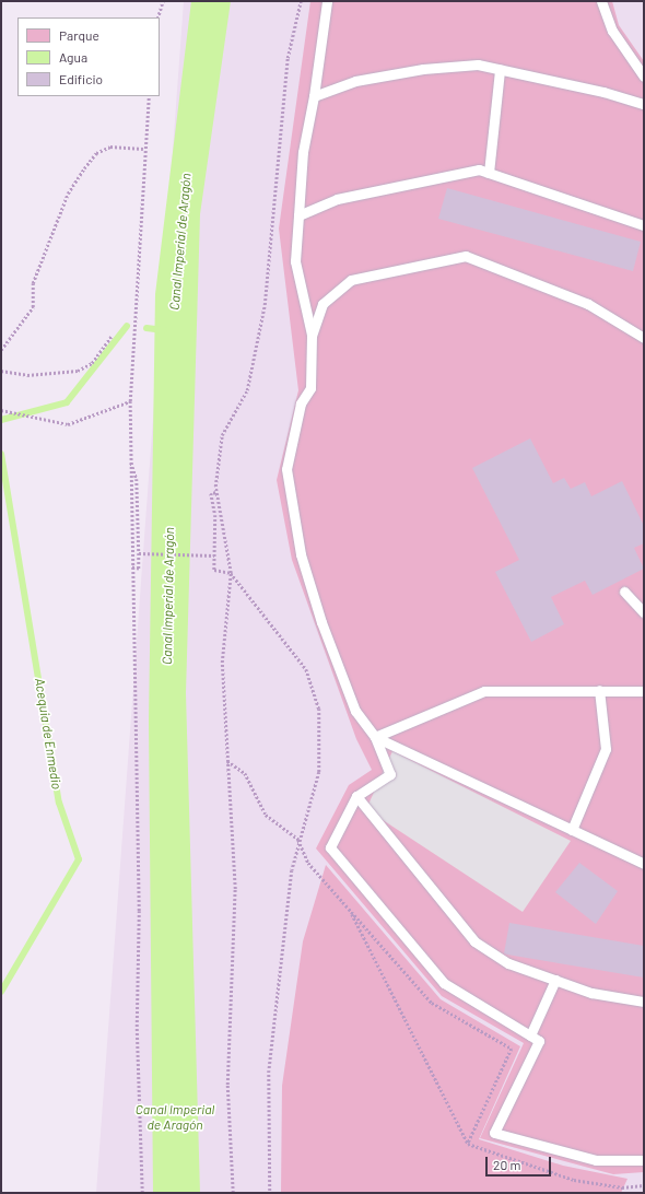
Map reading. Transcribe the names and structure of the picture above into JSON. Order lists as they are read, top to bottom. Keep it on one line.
{"water":["Canal Imperial de Aragón","Acequia de Enmedio"],"legend":["Parque","Agua","Edificio"],"scale_bar":"20 m"}
